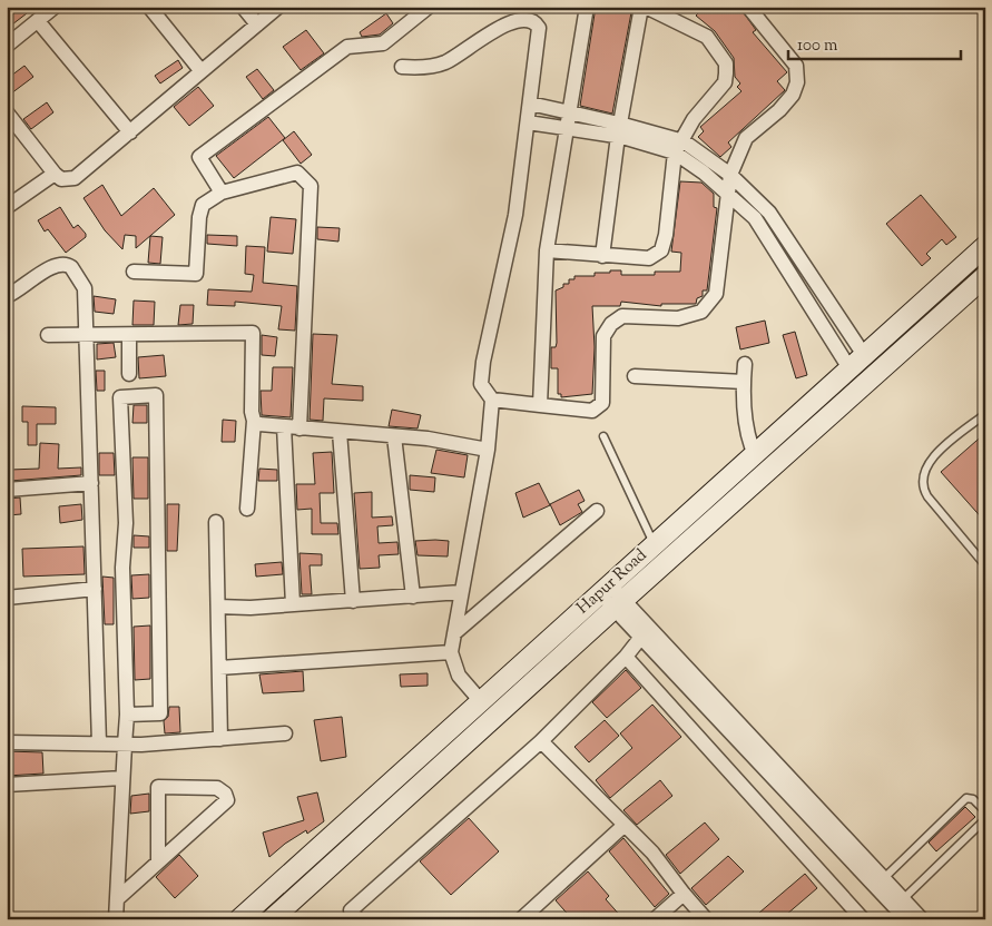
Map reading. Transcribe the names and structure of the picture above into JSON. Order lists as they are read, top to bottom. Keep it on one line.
{"streets":{"main road":["Hapur Road"]},"scale_bar":"100 m"}
